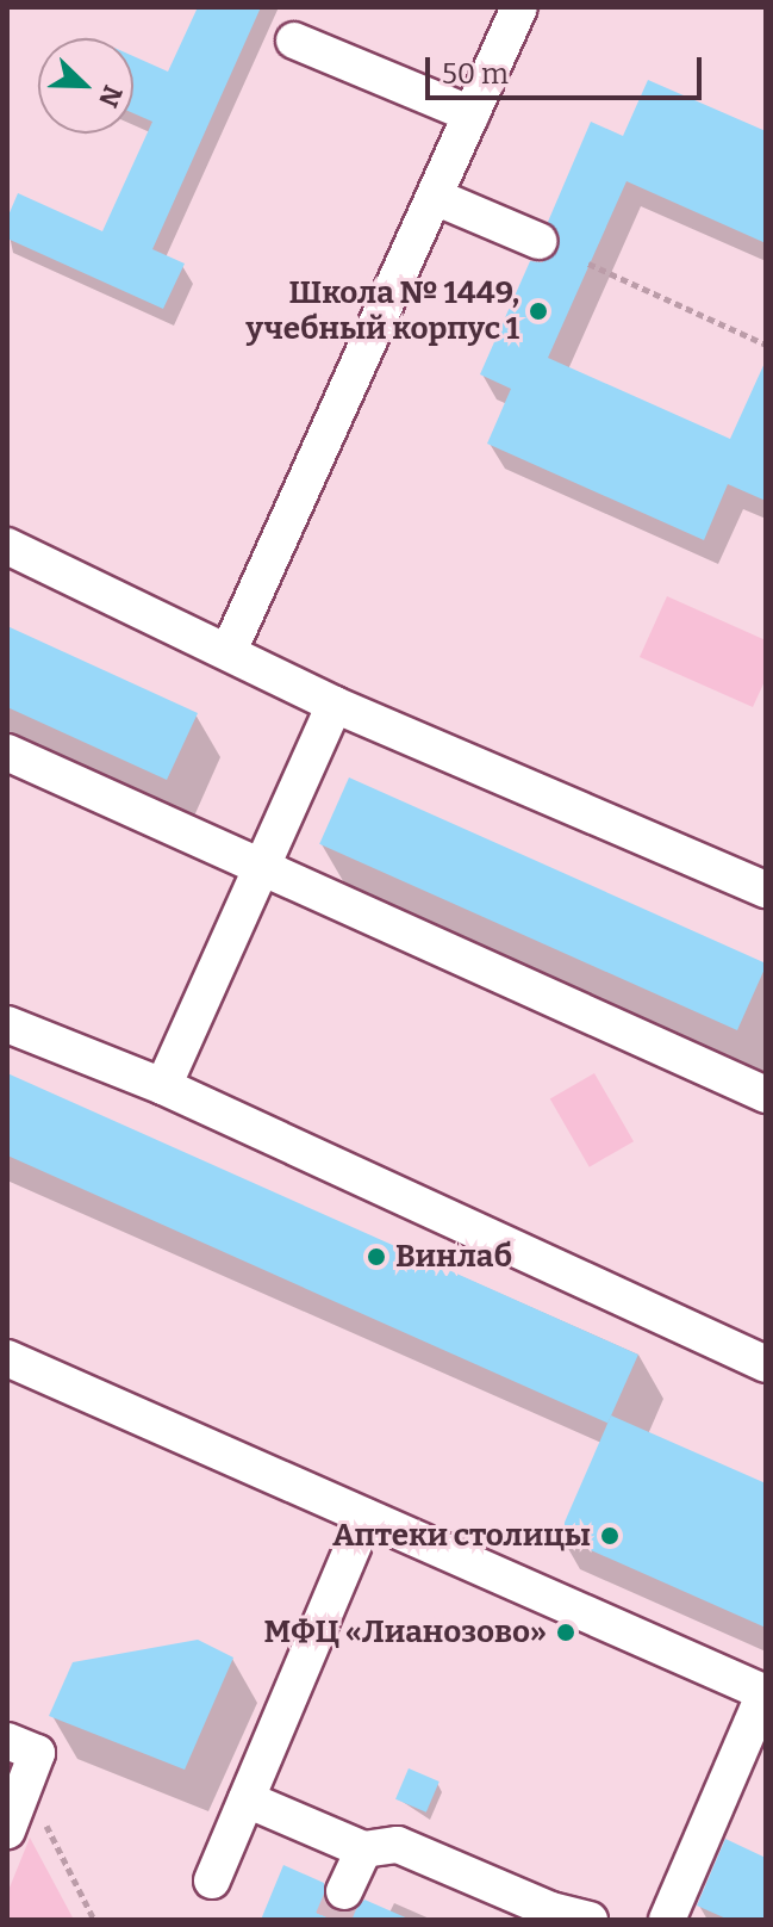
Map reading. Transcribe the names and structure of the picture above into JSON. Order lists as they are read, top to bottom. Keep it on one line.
{"places":["Школа № 1449, учебный корпус 1","Винлаб","Аптеки столицы","МФЦ «Лианозово»"],"scale_bar":"50 m","north":"bottom right"}
